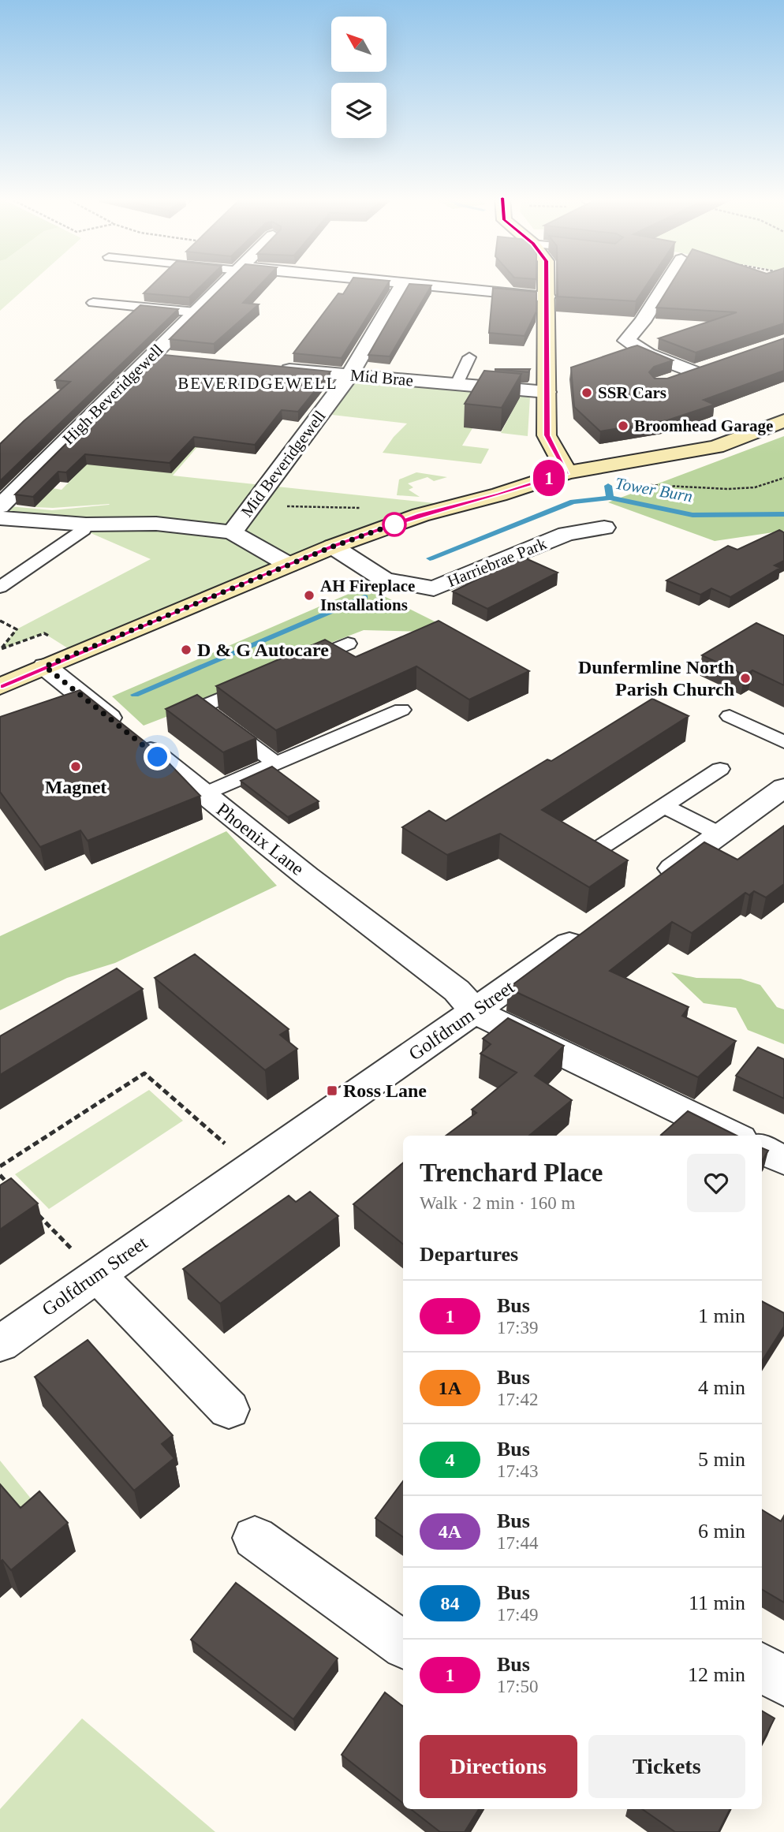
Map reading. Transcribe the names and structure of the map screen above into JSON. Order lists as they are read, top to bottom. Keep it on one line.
{"streets":{"street":["Mid Brae","High Beveridgewell","Mid Beveridgewell","Harriebrae Park","Phoenix Lane","Golfdrum Street"]},"crossings":[["Mid Brae","Mid Beveridgewell"],["Phoenix Lane","Golfdrum Street"]],"districts":["BEVERIDGEWELL"],"water":["Tower Burn"],"places":{"other":["SSR Cars","Broomhead Garage","AH Fireplace Installations","D & G Autocare","Dunfermline North Parish Church","Magnet"],"transit":["Ross Lane"]},"lines":["bus line 1"],"north":"top left","page":{"on_map":"1","heading":[["Trenchard Place","Walk · 2 min · 160 m"],"Departures"],"list":[{"mark":"1","name":"Bus","note":"17:39","value":"1 min"},{"mark":"1A","name":"Bus","note":"17:42","value":"4 min"},{"mark":"4","name":"Bus","note":"17:43","value":"5 min"},{"mark":"4A","name":"Bus","note":"17:44","value":"6 min"},{"mark":"84","name":"Bus","note":"17:49","value":"11 min"},{"mark":"1","name":"Bus","note":"17:50","value":"12 min"}],"buttons":["Directions","Tickets"]}}
